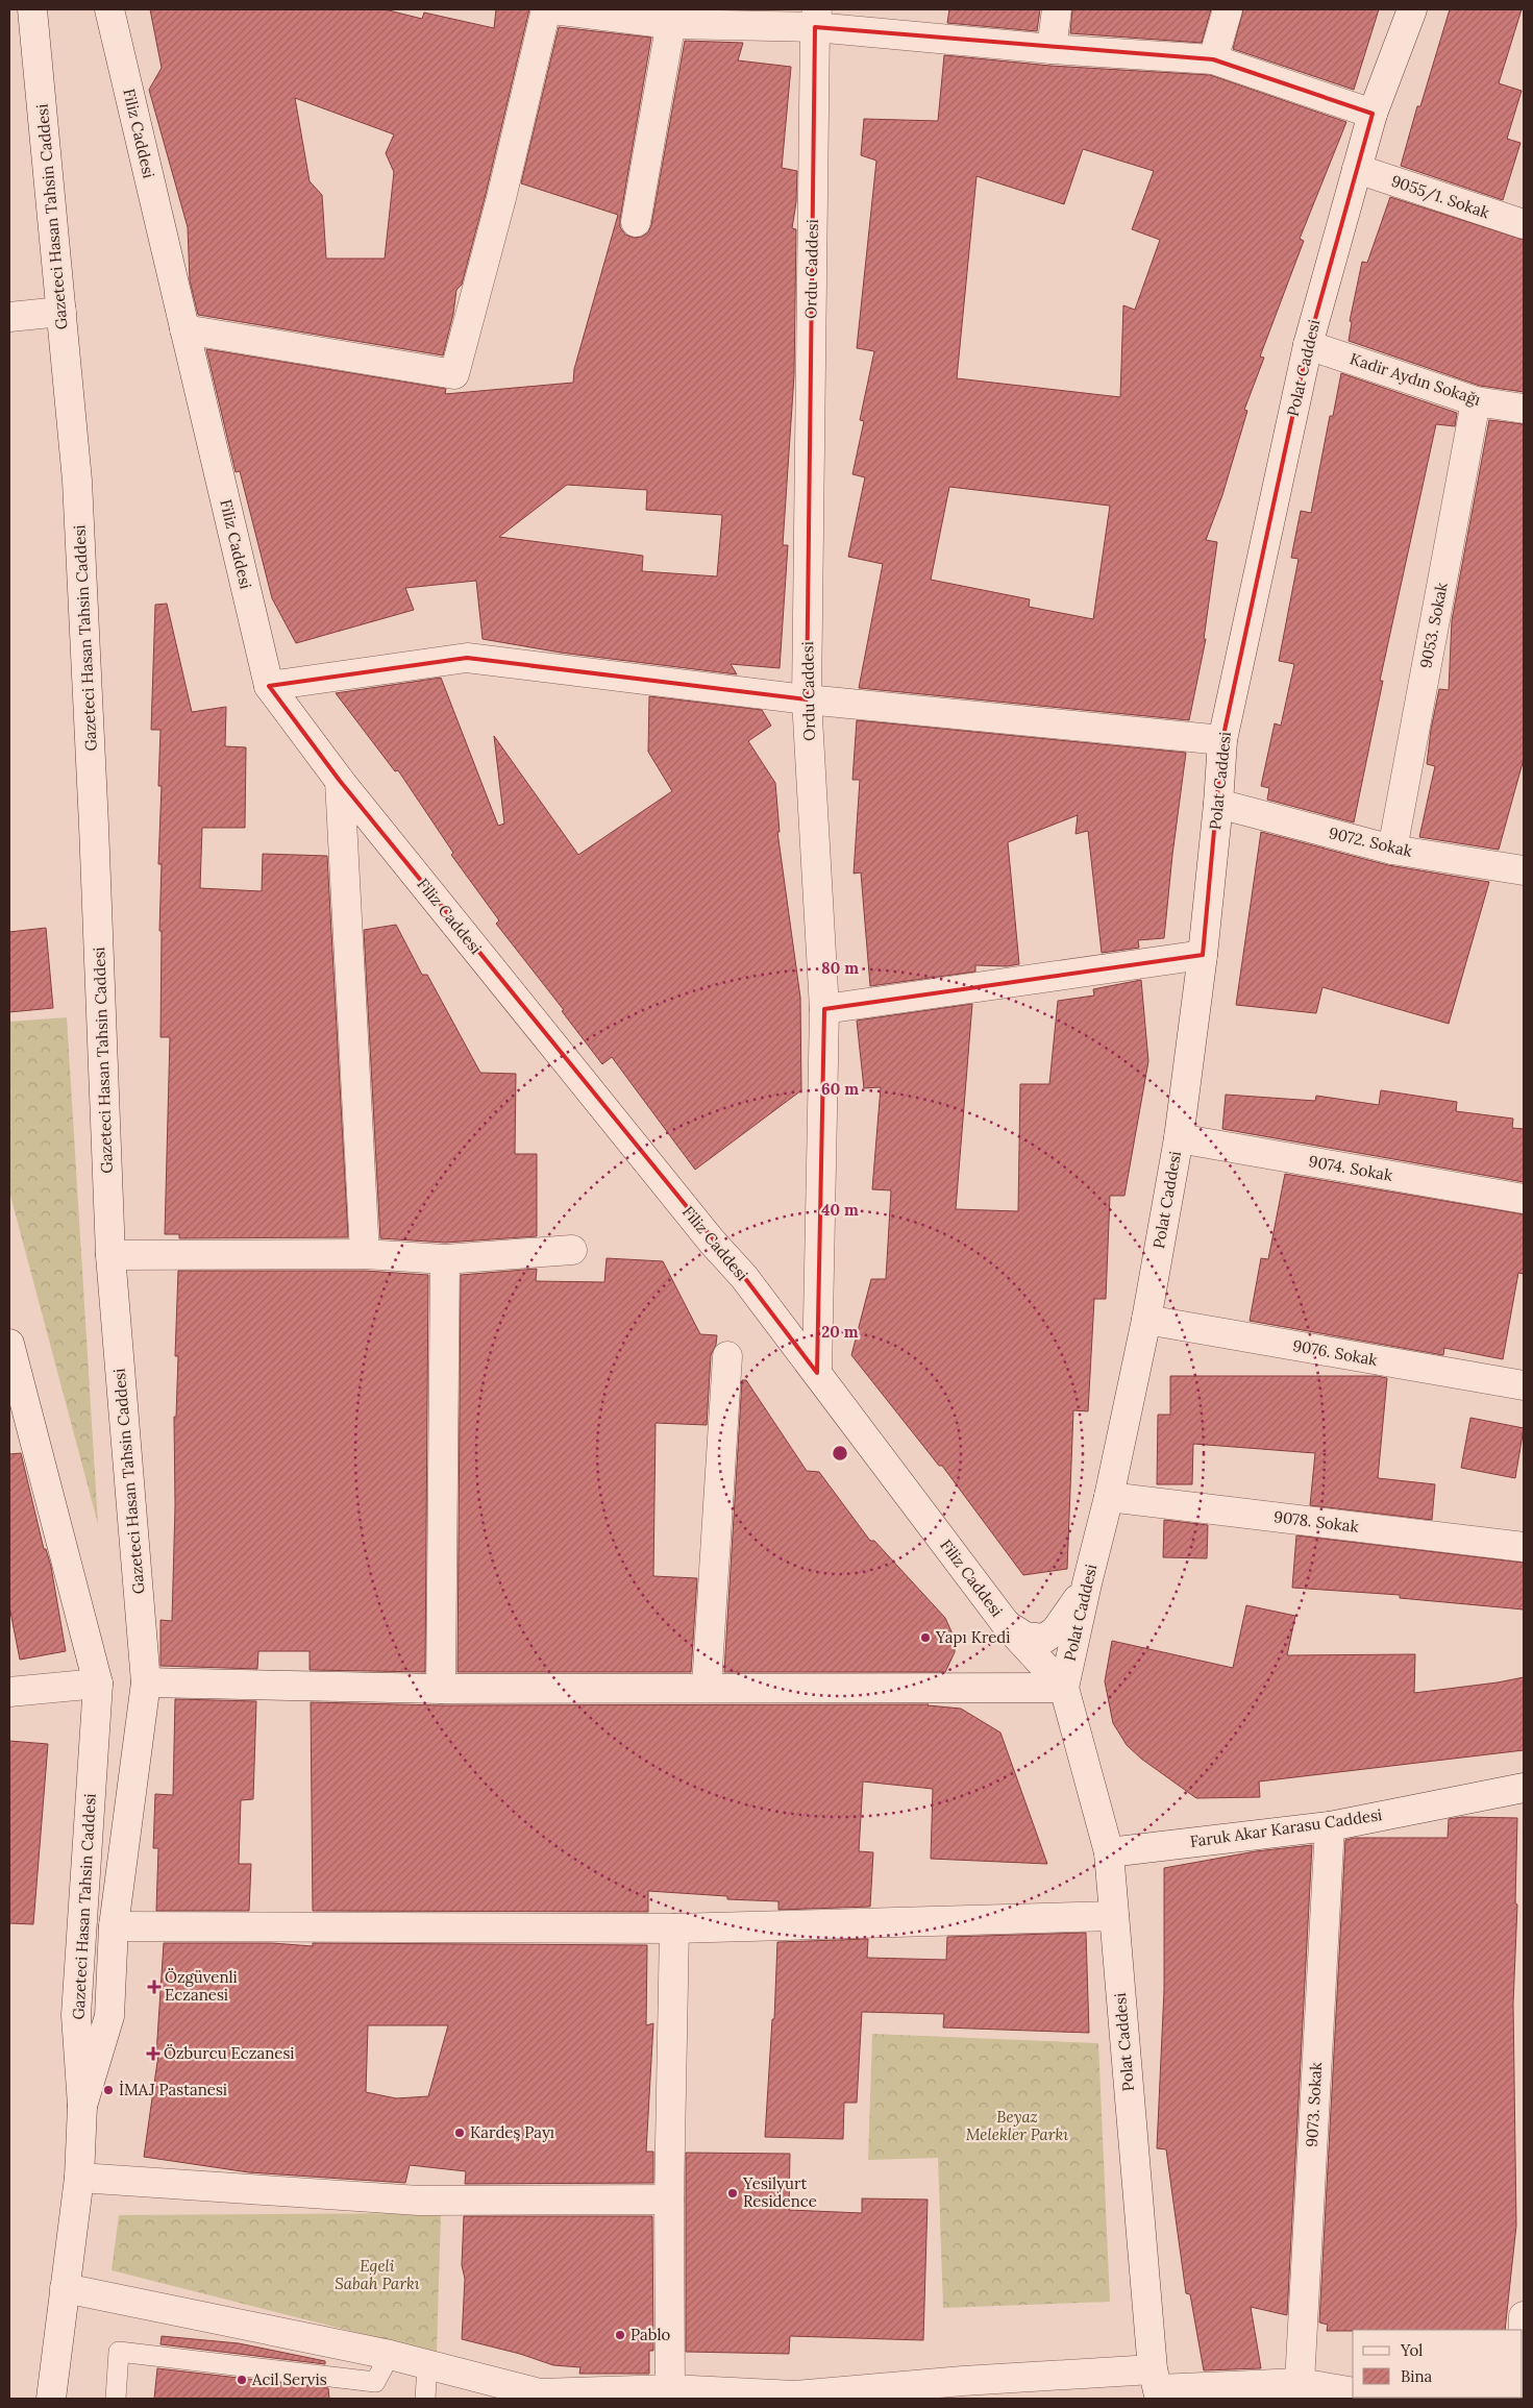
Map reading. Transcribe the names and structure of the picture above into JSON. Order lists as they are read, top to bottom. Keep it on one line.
{"streets":{"street":["Filiz Caddesi","9055/1. Sokak","Gazeteci Hasan Tahsin Caddesi","Ordu Caddesi","Polat Caddesi","Kadir Aydın Sokağı","9053. Sokak","9072. Sokak","9074. Sokak","9076. Sokak","9078. Sokak","Faruk Akar Karasu Caddesi","9073. Sokak"]},"crossings":[["Filiz Caddesi","Ordu Caddesi"],["Filiz Caddesi","Polat Caddesi"],["9055/1. Sokak","Polat Caddesi"],["Polat Caddesi","Kadir Aydın Sokağı"],["Polat Caddesi","9072. Sokak"],["Polat Caddesi","9074. Sokak"],["Polat Caddesi","9076. Sokak"],["Polat Caddesi","9078. Sokak"],["Polat Caddesi","Faruk Akar Karasu Caddesi"],["Kadir Aydın Sokağı","9053. Sokak"],["9053. Sokak","9072. Sokak"],["Faruk Akar Karasu Caddesi","9073. Sokak"]],"parks":["Beyaz Melekler Parkı","Egeli Sabah Parkı"],"places":{"other":["Yapı Kredi","İMAJ Pastanesi","Kardeş Payı","Yesilyurt Residence","Pablo","Acil Servis"],"health":["Özgüvenli Eczanesi","Özburcu Eczanesi"]},"legend":["Yol","Bina"],"rings":["80 m","60 m","40 m","20 m"]}
